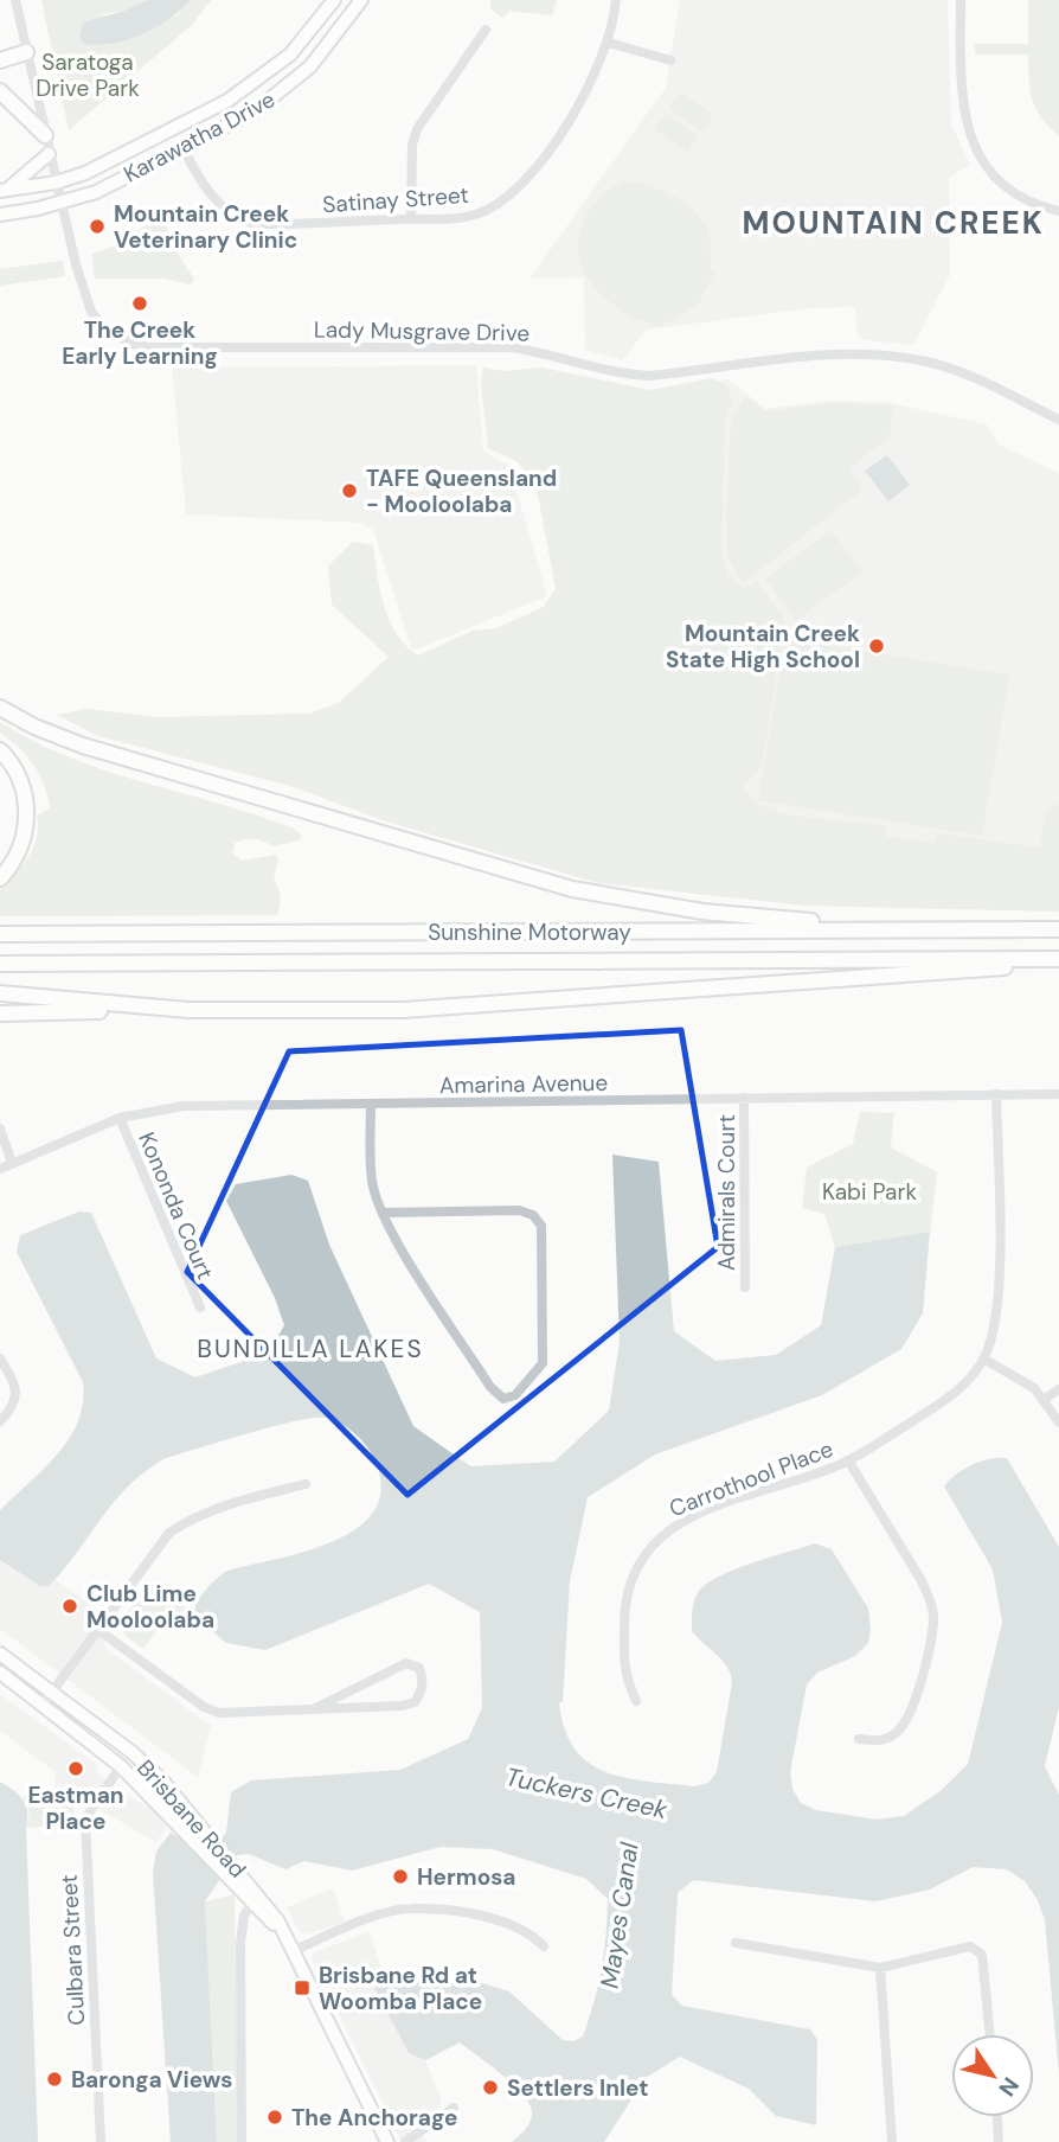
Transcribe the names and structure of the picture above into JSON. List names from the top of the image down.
{
  "streets": {
    "highway": ["Sunshine Motorway"],
    "main road": ["Karawatha Drive", "Brisbane Road"],
    "street": [
      "Satinay Street",
      "Lady Musgrave Drive",
      "Amarina Avenue",
      "Admirals Court",
      "Kononda Court",
      "Carrothool Place",
      "Culbara Street"
    ]
  },
  "crossings": [
    ["Karawatha Drive", "Satinay Street"],
    ["Karawatha Drive", "Lady Musgrave Drive"],
    ["Amarina Avenue", "Admirals Court"],
    ["Amarina Avenue", "Kononda Court"],
    ["Amarina Avenue", "Carrothool Place"],
    ["Brisbane Road", "Culbara Street"]
  ],
  "districts": ["MOUNTAIN CREEK", "BUNDILLA LAKES"],
  "water": ["Tuckers Creek", "Mayes Canal"],
  "parks": ["Saratoga Drive Park", "Kabi Park"],
  "places": {
    "other": [
      "Mountain Creek Veterinary Clinic",
      "The Creek Early Learning",
      "TAFE Queensland - Mooloolaba",
      "Mountain Creek State High School",
      "Club Lime Mooloolaba",
      "Eastman Place",
      "Hermosa",
      "Baronga Views",
      "Settlers Inlet",
      "The Anchorage"
    ],
    "transit": ["Brisbane Rd at Woomba Place"]
  },
  "north": "bottom right"
}
